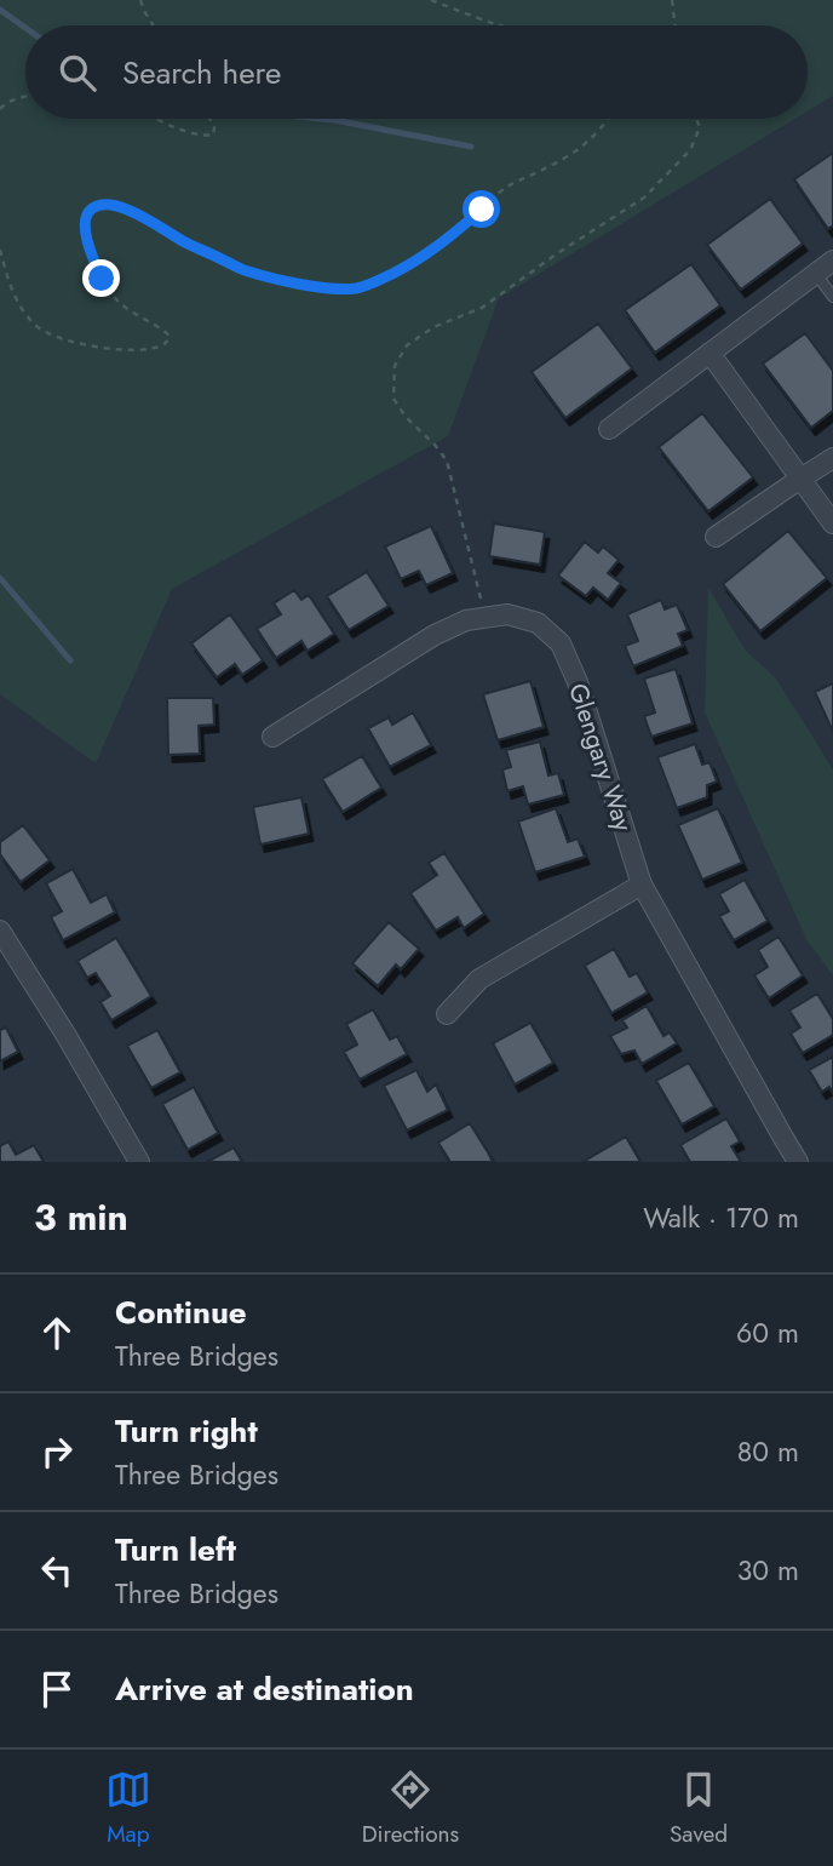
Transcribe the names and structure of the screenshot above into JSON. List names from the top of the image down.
{
  "streets": {
    "street": ["Glengary Way"]
  },
  "page": {
    "search": "Search here",
    "heading": ["3 min", "Walk · 170 m"],
    "list": [
      ["Continue", "Three Bridges", "60 m"],
      ["Turn right", "Three Bridges", "80 m"],
      ["Turn left", "Three Bridges", "30 m"],
      "Arrive at destination"
    ],
    "nav": ["Map", "Directions", "Saved"]
  }
}
